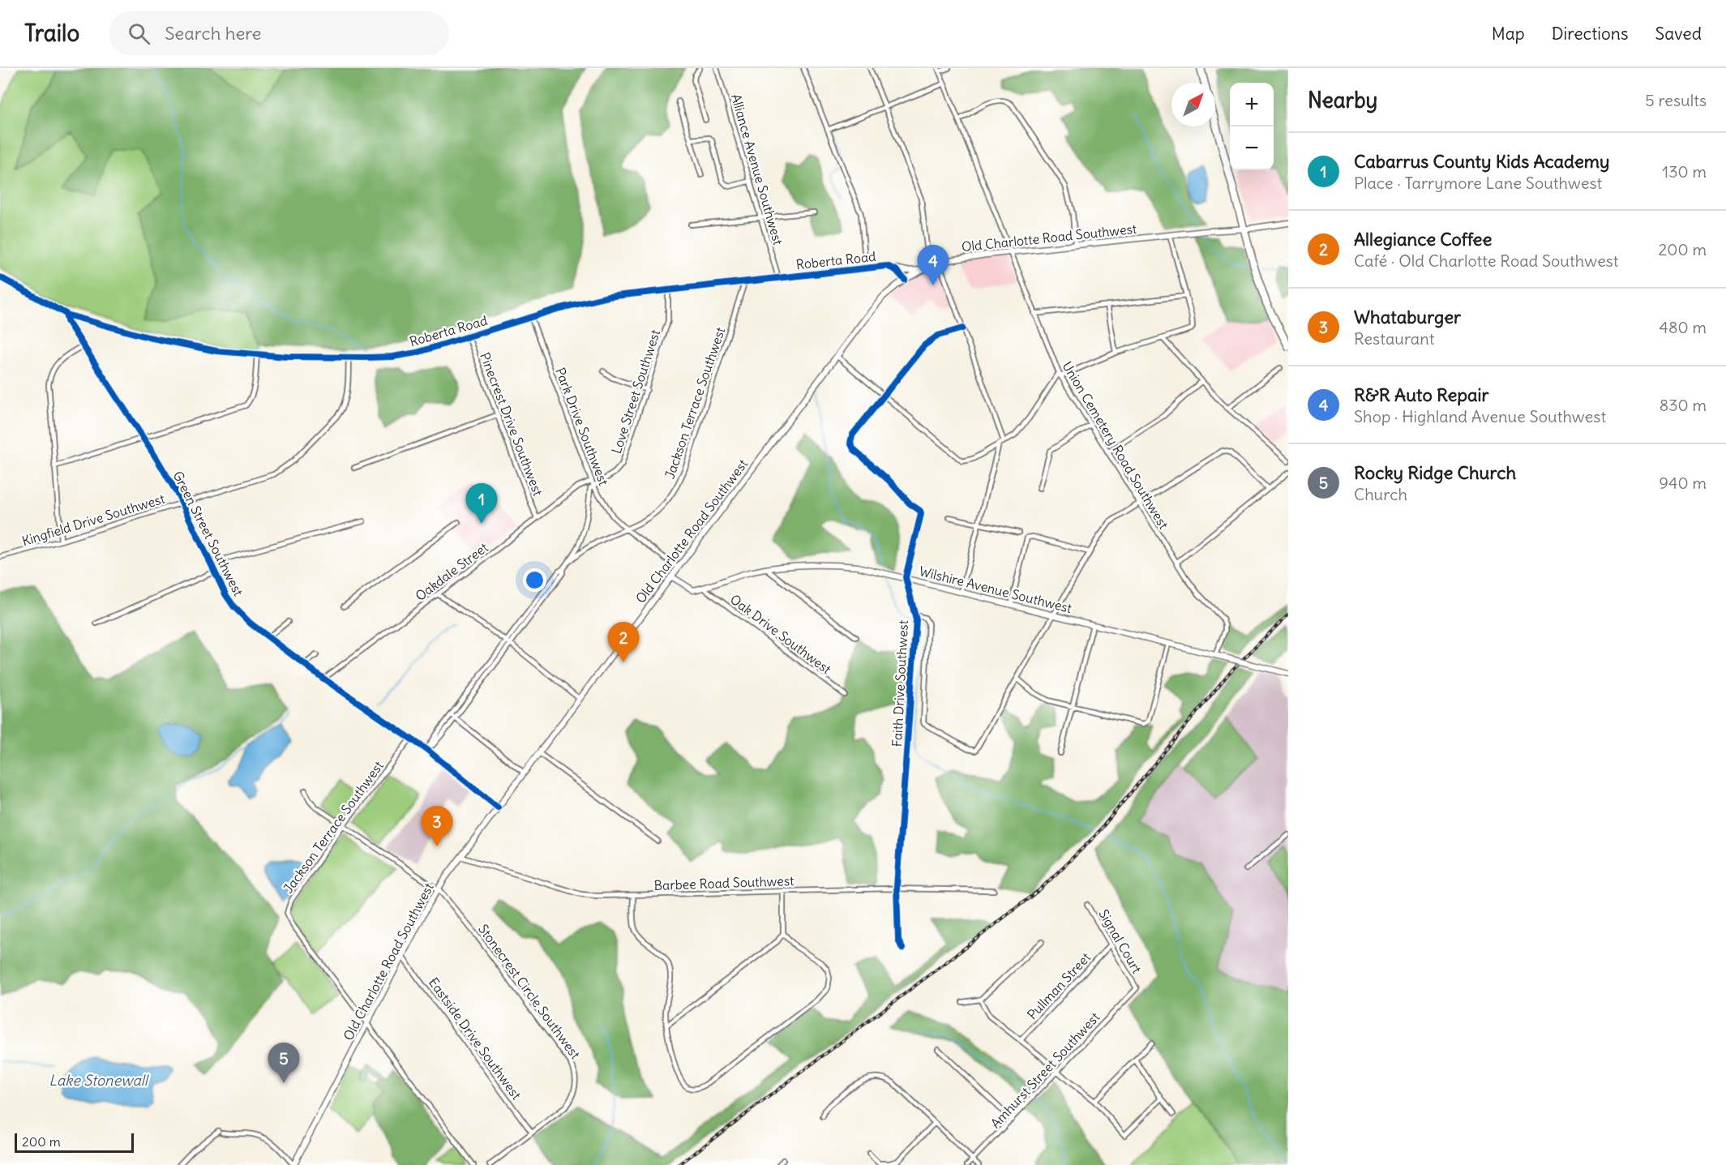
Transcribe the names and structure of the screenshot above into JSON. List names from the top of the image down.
{
  "streets": {
    "street": [
      "Alliance Avenue Southwest",
      "Old Charlotte Road Southwest",
      "Roberta Road",
      "Love Street Southwest",
      "Jackson Terrace Southwest",
      "Pinecrest Drive Southwest",
      "Park Drive Southwest",
      "Union Cemetery Road Southwest",
      "Kingfield Drive Southwest",
      "Green Street Southwest",
      "Oakdale Street",
      "Wilshire Avenue Southwest",
      "Oak Drive Southwest",
      "Faith Drive Southwest",
      "Barbee Road Southwest",
      "Signal Court",
      "Pullman Street",
      "Stonecrest Circle Southwest",
      "Eastside Drive Southwest",
      "Amhurst Street Southwest"
    ]
  },
  "crossings": [
    ["Alliance Avenue Southwest", "Roberta Road"],
    ["Old Charlotte Road Southwest", "Roberta Road"],
    ["Old Charlotte Road Southwest", "Jackson Terrace Southwest"],
    ["Old Charlotte Road Southwest", "Park Drive Southwest"],
    ["Old Charlotte Road Southwest", "Union Cemetery Road Southwest"],
    ["Old Charlotte Road Southwest", "Green Street Southwest"],
    ["Old Charlotte Road Southwest", "Barbee Road Southwest"],
    ["Old Charlotte Road Southwest", "Stonecrest Circle Southwest"],
    ["Old Charlotte Road Southwest", "Eastside Drive Southwest"],
    ["Roberta Road", "Love Street Southwest"],
    ["Roberta Road", "Jackson Terrace Southwest"],
    ["Roberta Road", "Pinecrest Drive Southwest"],
    ["Roberta Road", "Park Drive Southwest"],
    ["Roberta Road", "Kingfield Drive Southwest"],
    ["Roberta Road", "Green Street Southwest"],
    ["Love Street Southwest", "Jackson Terrace Southwest"],
    ["Love Street Southwest", "Park Drive Southwest"],
    ["Jackson Terrace Southwest", "Park Drive Southwest"],
    ["Jackson Terrace Southwest", "Green Street Southwest"],
    ["Jackson Terrace Southwest", "Stonecrest Circle Southwest"],
    ["Pinecrest Drive Southwest", "Oakdale Street"],
    ["Park Drive Southwest", "Oakdale Street"],
    ["Union Cemetery Road Southwest", "Wilshire Avenue Southwest"],
    ["Kingfield Drive Southwest", "Green Street Southwest"],
    ["Green Street Southwest", "Oakdale Street"],
    ["Wilshire Avenue Southwest", "Oak Drive Southwest"],
    ["Wilshire Avenue Southwest", "Faith Drive Southwest"],
    ["Faith Drive Southwest", "Barbee Road Southwest"],
    ["Signal Court", "Pullman Street"],
    ["Signal Court", "Amhurst Street Southwest"],
    ["Stonecrest Circle Southwest", "Eastside Drive Southwest"]
  ],
  "water": ["Lake Stonewall"],
  "scale_bar": "200 m",
  "north": "top right",
  "page": {
    "header": "Trailo",
    "search": "Search here",
    "nav": ["Map", "Directions", "Saved"],
    "heading": ["Nearby", "5 results"],
    "map_buttons": ["+", "−"],
    "list": [
      {
        "mark": "1",
        "name": "Cabarrus County Kids Academy",
        "note": "Place · Tarrymore Lane Southwest",
        "value": "130 m"
      },
      {
        "mark": "2",
        "name": "Allegiance Coffee",
        "note": "Café · Old Charlotte Road Southwest",
        "value": "200 m"
      },
      {
        "mark": "3",
        "name": "Whataburger",
        "note": "Restaurant",
        "value": "480 m"
      },
      {
        "mark": "4",
        "name": "R&R Auto Repair",
        "note": "Shop · Highland Avenue Southwest",
        "value": "830 m"
      },
      {
        "mark": "5",
        "name": "Rocky Ridge Church",
        "note": "Church",
        "value": "940 m"
      }
    ],
    "pins": [
      "4",
      "1",
      "2",
      "3",
      "5"
    ],
    "scale": "200 m"
  }
}
